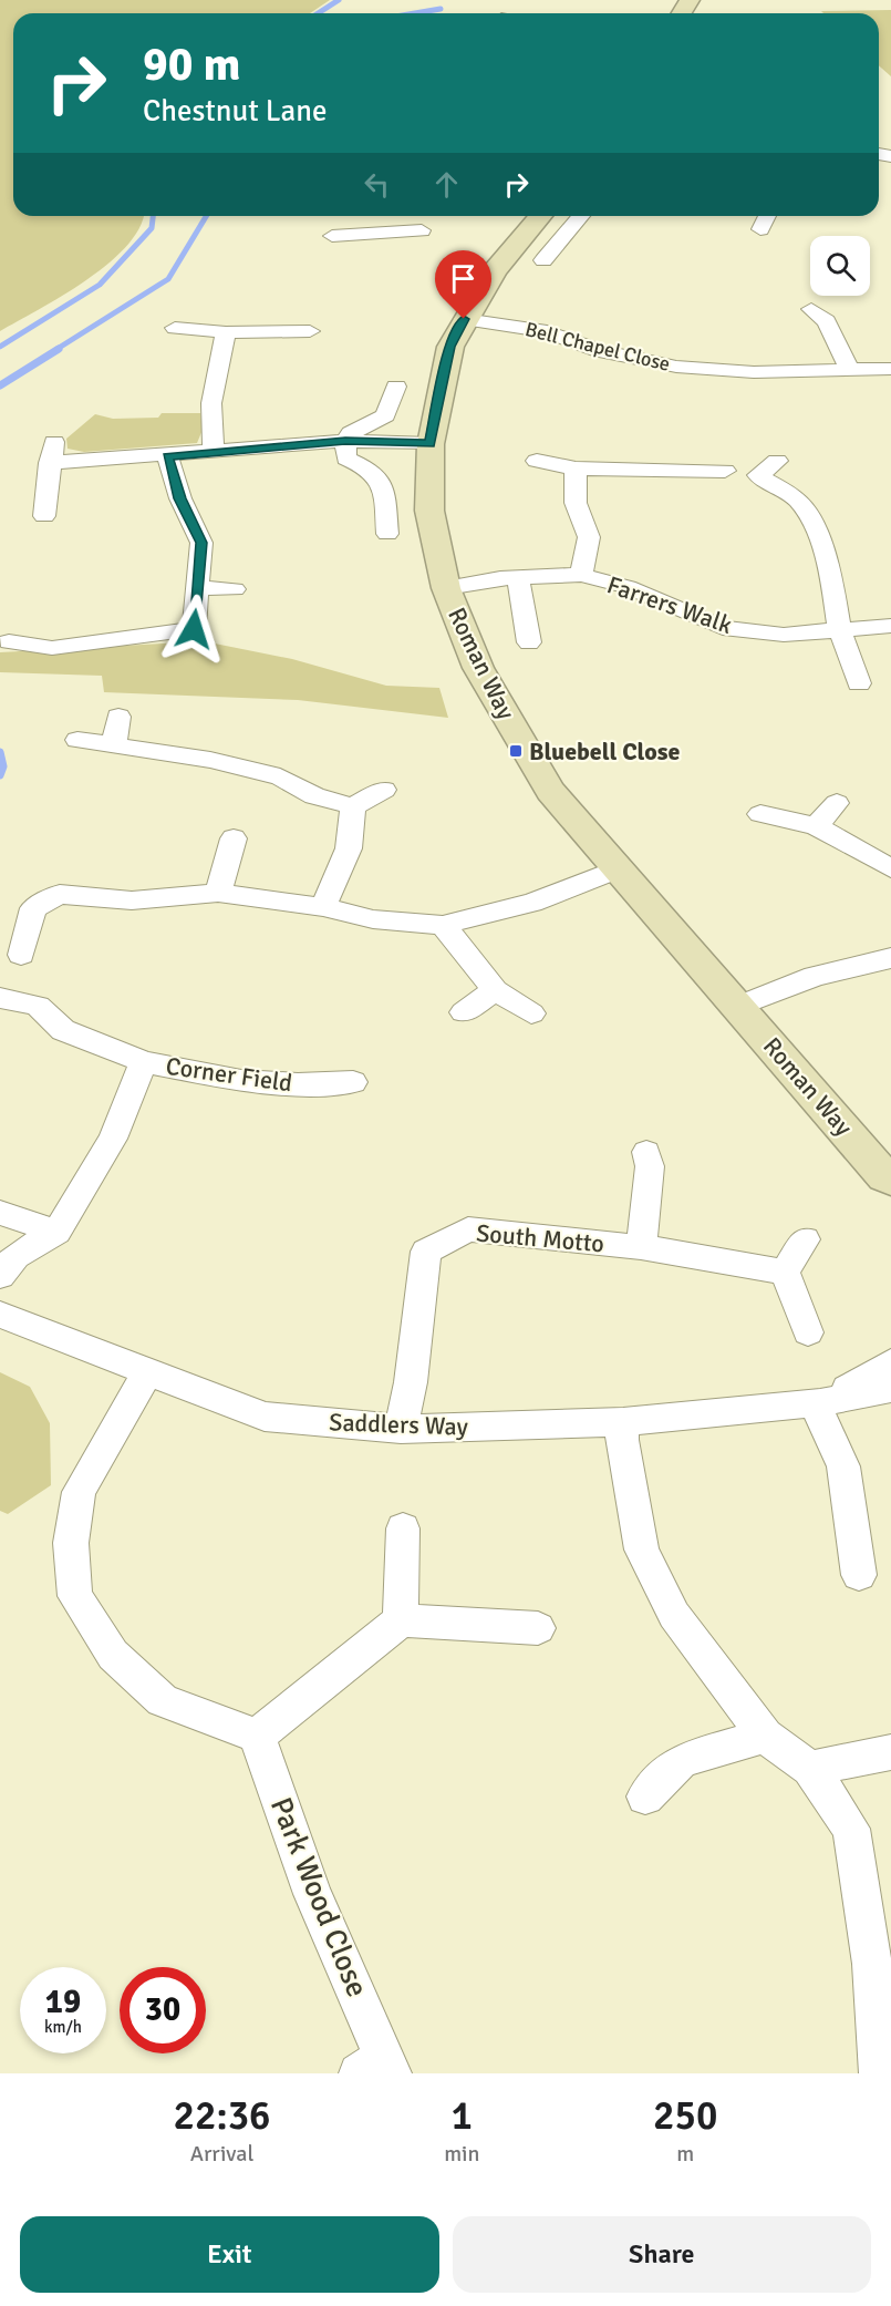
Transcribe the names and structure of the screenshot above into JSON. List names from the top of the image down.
{
  "streets": {
    "street": [
      "Bell Chapel Close",
      "Farrers Walk",
      "Roman Way",
      "Corner Field",
      "South Motto",
      "Saddlers Way",
      "Park Wood Close"
    ]
  },
  "crossings": [
    ["Bell Chapel Close", "Roman Way"],
    ["Farrers Walk", "Roman Way"],
    ["South Motto", "Saddlers Way"]
  ],
  "places": {
    "transit": ["Bluebell Close"]
  },
  "page": {
    "turn": ["90 m", "Chestnut Lane"],
    "speed": "19 km/h",
    "limit": "30",
    "eta": [
      "22:36",
      "Arrival",
      "1",
      "min",
      "250",
      "m"
    ],
    "buttons": ["Exit", "Share"]
  }
}
